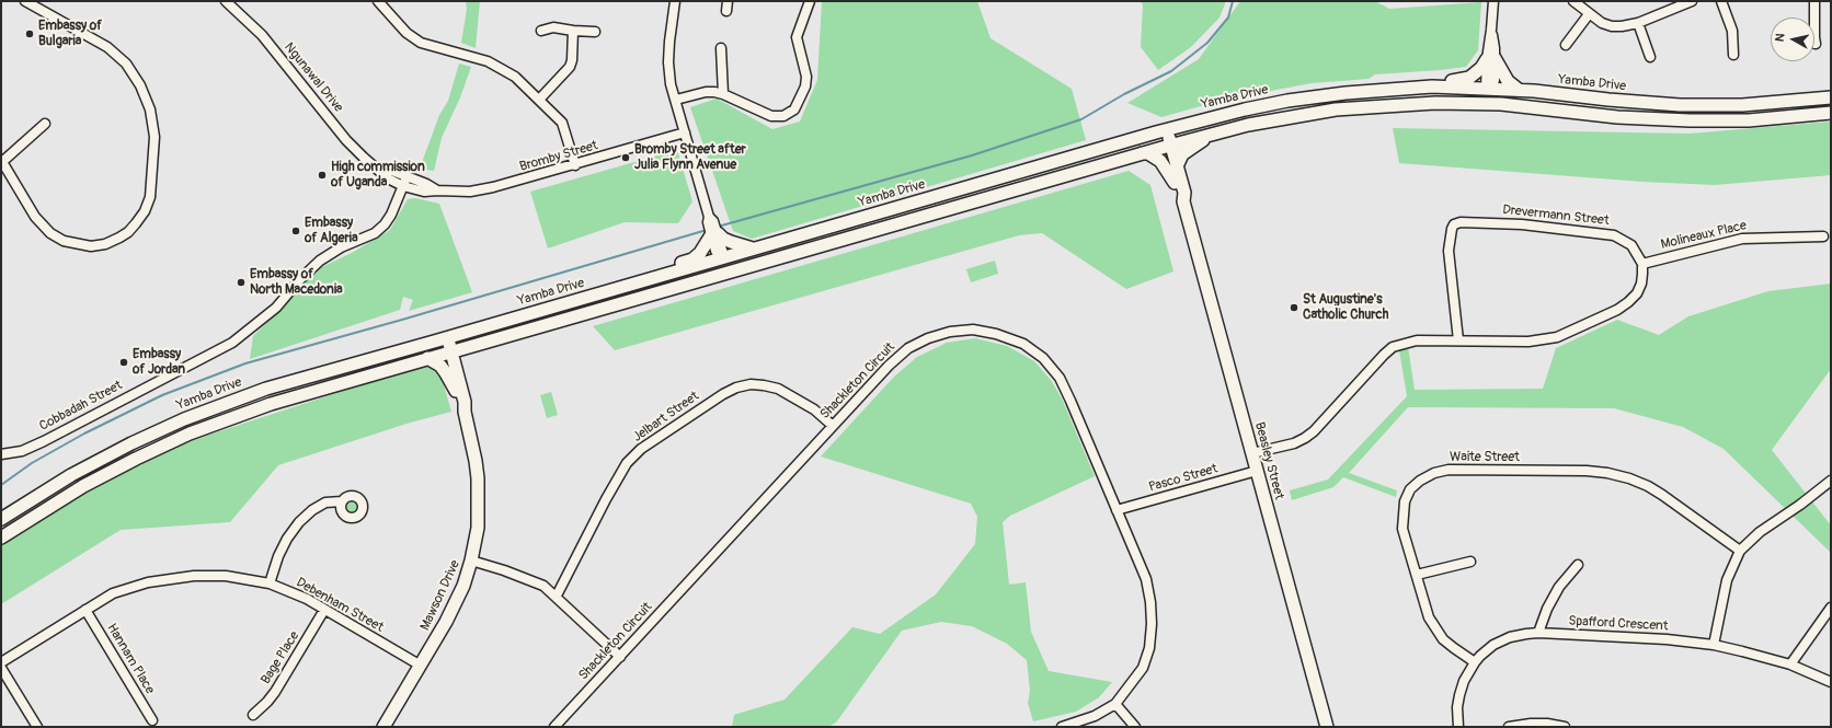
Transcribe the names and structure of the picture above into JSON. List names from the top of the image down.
{
  "streets": {
    "main road": ["Yamba Drive", "Beasley Street", "Mawson Drive"],
    "street": [
      "Ngunawal Drive",
      "Bromby Street",
      "Drevermann Street",
      "Molineaux Place",
      "Shackleton Circuit",
      "Cobbadah Street",
      "Jelbart Street",
      "Waite Street",
      "Pasco Street",
      "Debenham Street",
      "Spafford Crescent",
      "Bage Place",
      "Hannam Place"
    ]
  },
  "crossings": [
    ["Ngunawal Drive", "Bromby Street"],
    ["Ngunawal Drive", "Cobbadah Street"],
    ["Bromby Street", "Cobbadah Street"],
    ["Drevermann Street", "Molineaux Place"],
    ["Shackleton Circuit", "Jelbart Street"],
    ["Shackleton Circuit", "Pasco Street"],
    ["Waite Street", "Spafford Crescent"],
    ["Beasley Street", "Pasco Street"],
    ["Mawson Drive", "Debenham Street"],
    ["Debenham Street", "Bage Place"],
    ["Debenham Street", "Hannam Place"]
  ],
  "places": [
    "Embassy of Bulgaria",
    "Bromby Street after Julia Flynn Avenue",
    "High commission of Uganda",
    "Embassy of Algeria",
    "Embassy of North Macedonia",
    "St Augustine's Catholic Church",
    "Embassy of Jordan"
  ],
  "north": "left"
}
